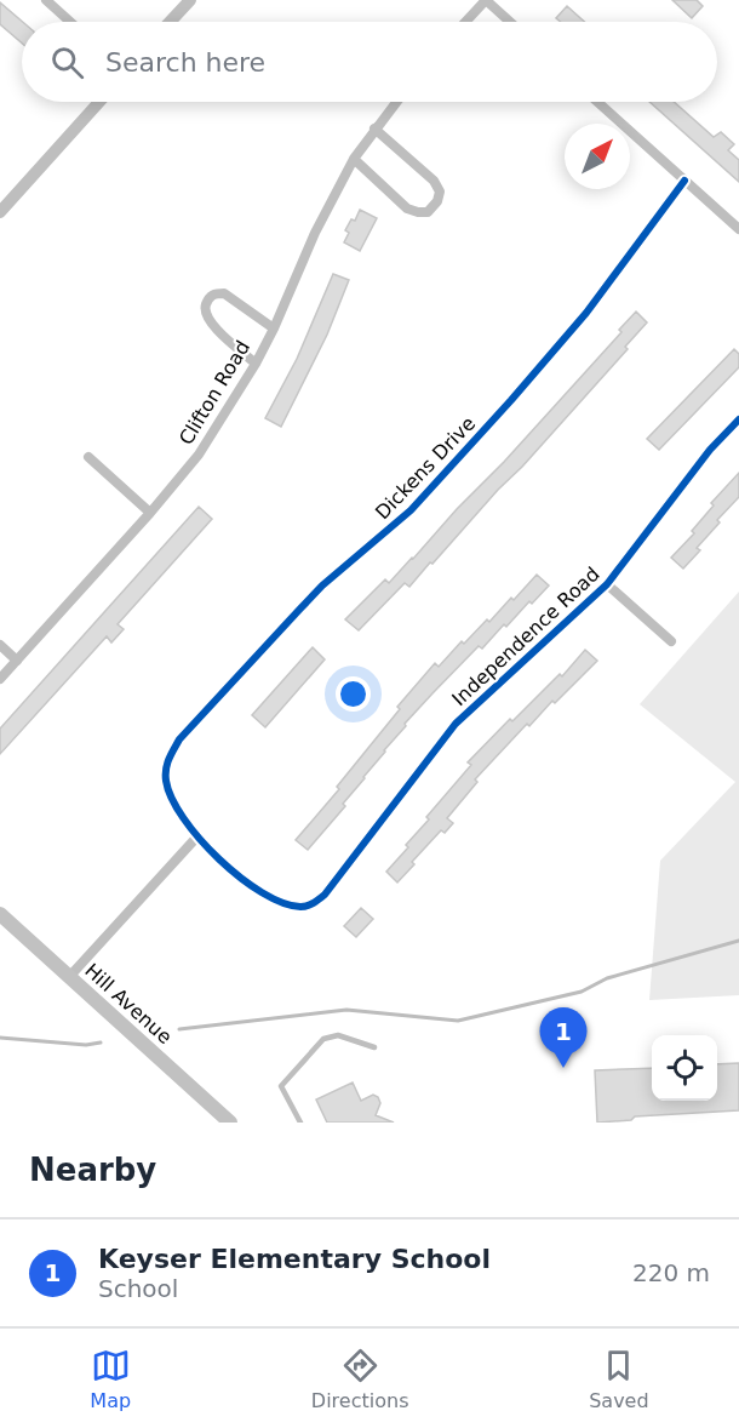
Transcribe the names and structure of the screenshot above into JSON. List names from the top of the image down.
{
  "streets": {
    "main road": ["Hill Avenue"],
    "street": ["Clifton Road", "Dickens Drive", "Independence Road"]
  },
  "crossings": [
    ["Dickens Drive", "Independence Road"]
  ],
  "north": "top right",
  "page": {
    "search": "Search here",
    "pins": "1",
    "heading": "Nearby",
    "list": [
      {
        "mark": "1",
        "name": "Keyser Elementary School",
        "note": "School",
        "value": "220 m"
      }
    ],
    "nav": ["Map", "Directions", "Saved"]
  }
}
